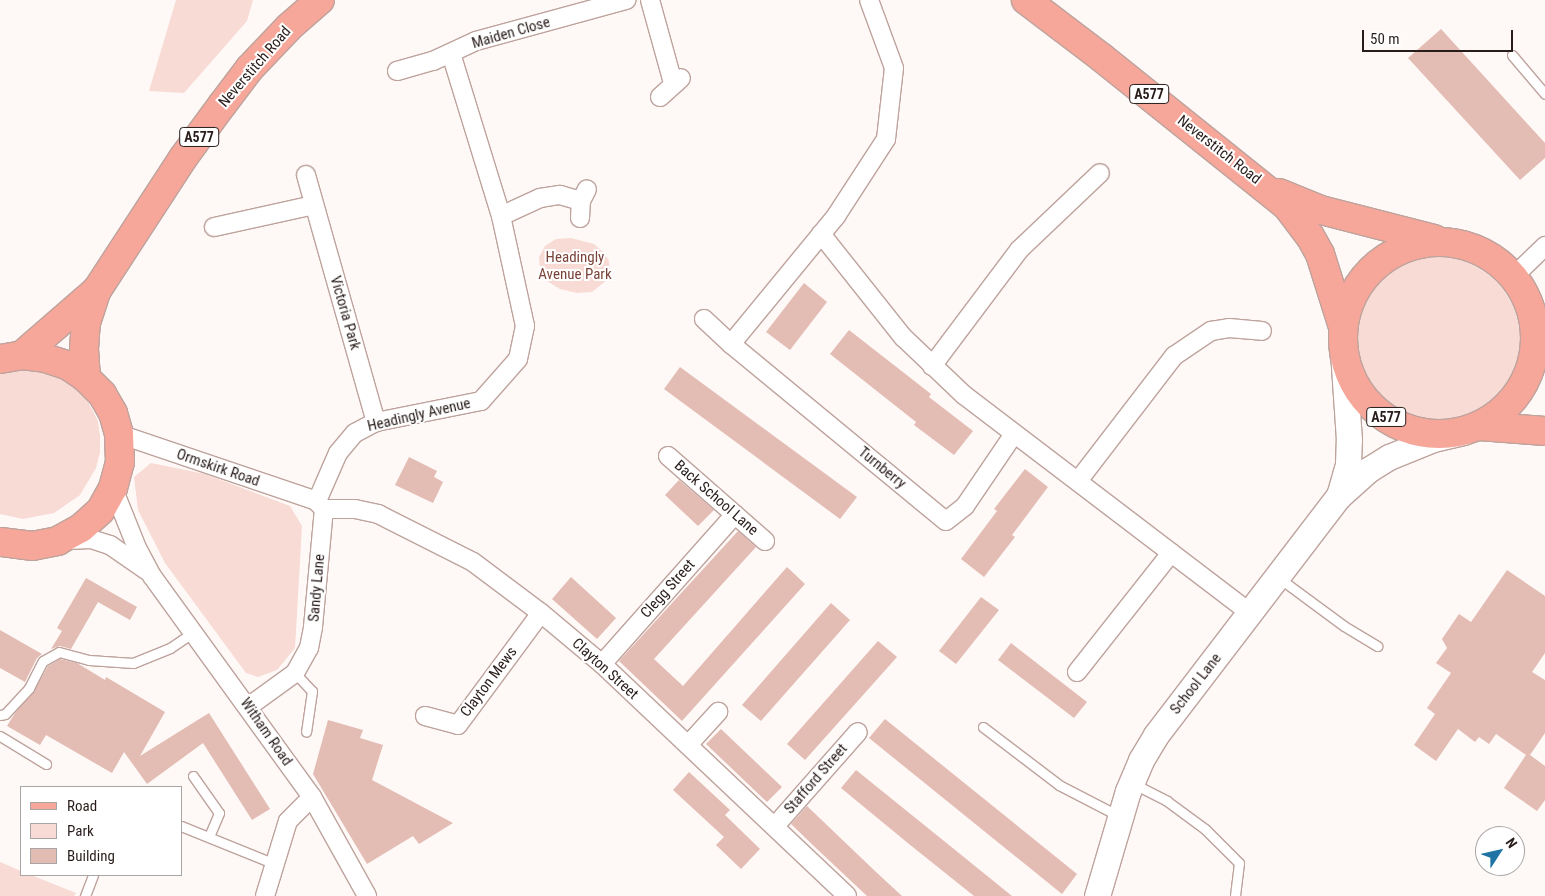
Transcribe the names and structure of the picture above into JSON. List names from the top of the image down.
{
  "streets": {
    "main road": ["Neverstitch Road", "A577"],
    "street": [
      "Maiden Close",
      "Victoria Park",
      "Headingly Avenue",
      "Ormskirk Road",
      "Turnberry",
      "Back School Lane",
      "Sandy Lane",
      "Clegg Street",
      "Clayton Street",
      "Clayton Mews",
      "School Lane",
      "Witham Road",
      "Stafford Street"
    ]
  },
  "crossings": [
    ["Maiden Close", "Headingly Avenue"],
    ["Neverstitch Road", "A577"],
    ["Neverstitch Road", "School Lane"],
    ["A577", "Ormskirk Road"],
    ["A577", "School Lane"],
    ["A577", "Witham Road"],
    ["Victoria Park", "Headingly Avenue"],
    ["Headingly Avenue", "Ormskirk Road"],
    ["Headingly Avenue", "Sandy Lane"],
    ["Headingly Avenue", "Clayton Street"],
    ["Ormskirk Road", "Sandy Lane"],
    ["Ormskirk Road", "Clayton Street"],
    ["Back School Lane", "Clegg Street"],
    ["Sandy Lane", "Clayton Street"],
    ["Sandy Lane", "Witham Road"],
    ["Clegg Street", "Clayton Street"],
    ["Clayton Street", "Clayton Mews"],
    ["Clayton Street", "Stafford Street"]
  ],
  "parks": ["Headingly Avenue Park"],
  "legend": ["Road", "Park", "Building"],
  "scale_bar": "50 m",
  "north": "top right"
}
